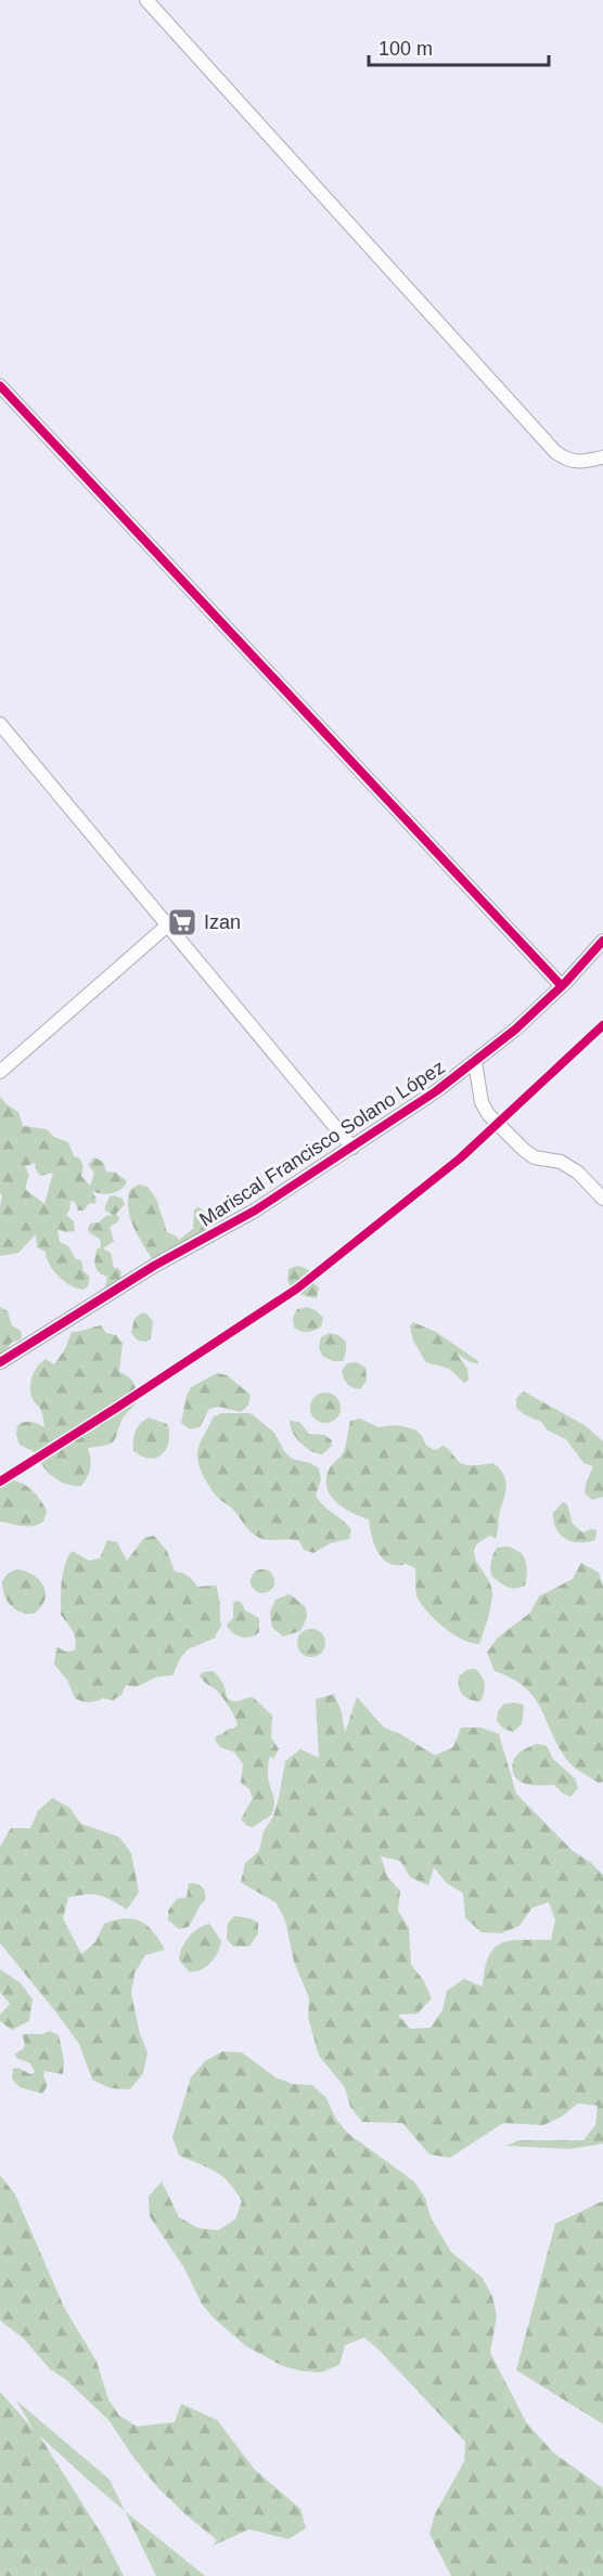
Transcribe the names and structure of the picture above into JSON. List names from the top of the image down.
{
  "streets": {
    "street": ["Mariscal Francisco Solano López"]
  },
  "places": {
    "supermarket": ["Izan"]
  },
  "scale_bar": "100 m"
}
